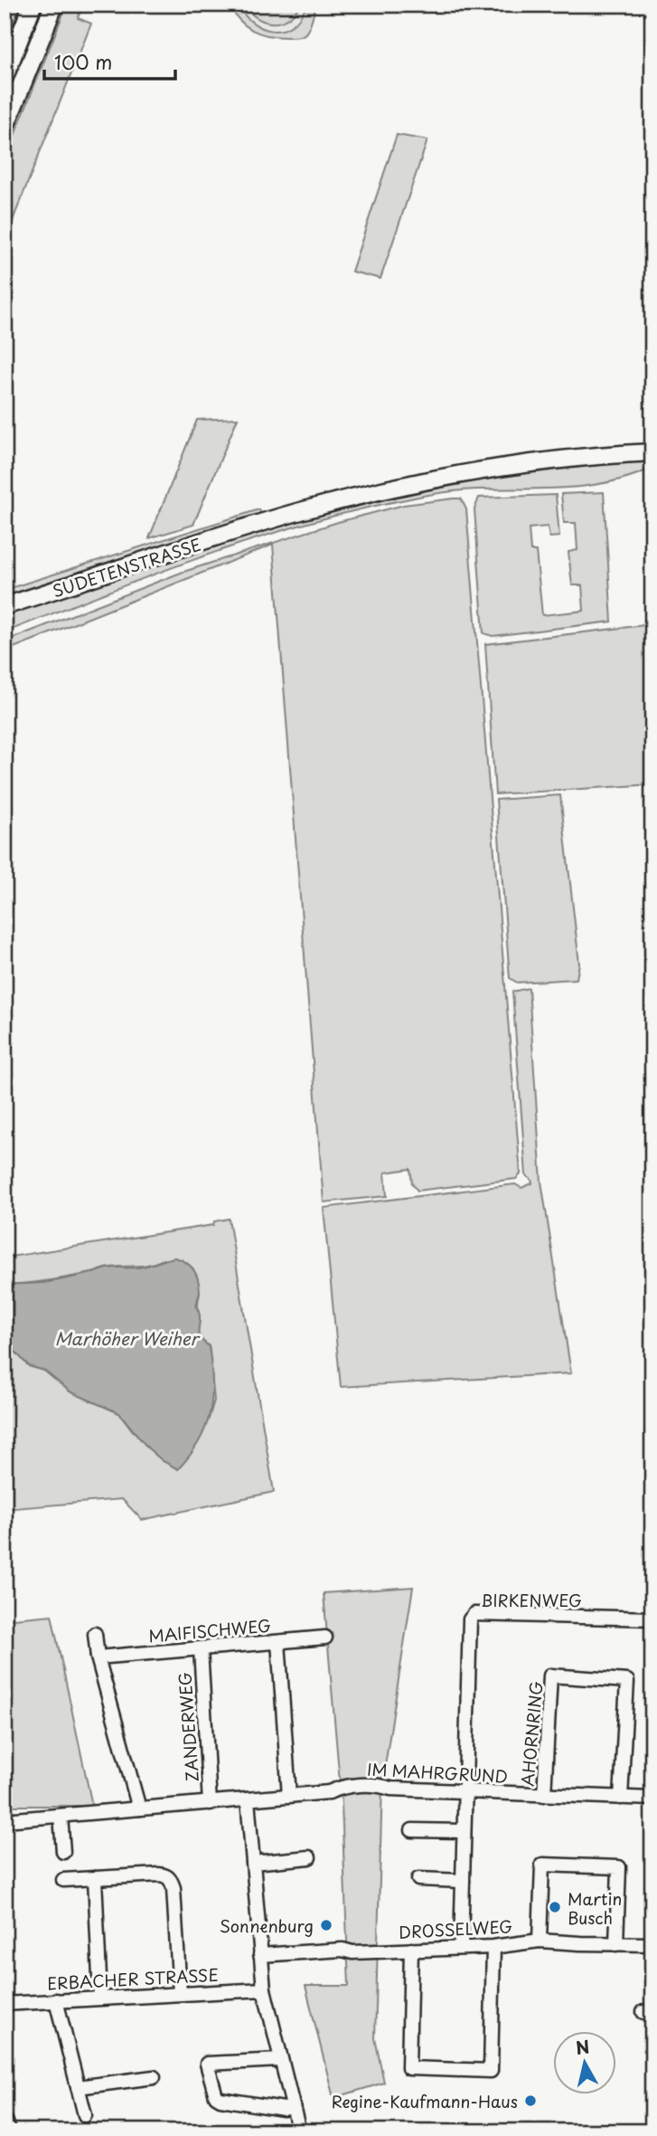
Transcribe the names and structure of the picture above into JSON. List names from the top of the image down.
{
  "streets": {
    "main road": ["SUDETENSTRASSE"],
    "street": [
      "BIRKENWEG",
      "MAIFISCHWEG",
      "ZANDERWEG",
      "AHORNRING",
      "IM MAHRGRUND",
      "DROSSELWEG",
      "ERBACHER STRASSE"
    ]
  },
  "crossings": [
    ["BIRKENWEG", "IM MAHRGRUND"],
    ["MAIFISCHWEG", "ZANDERWEG"],
    ["ZANDERWEG", "IM MAHRGRUND"],
    ["AHORNRING", "IM MAHRGRUND"]
  ],
  "water": ["Marhöher Weiher"],
  "places": ["Martin Busch", "Sonnenburg", "Regine-Kaufmann-Haus"],
  "scale_bar": "100 m",
  "north": "top"
}
